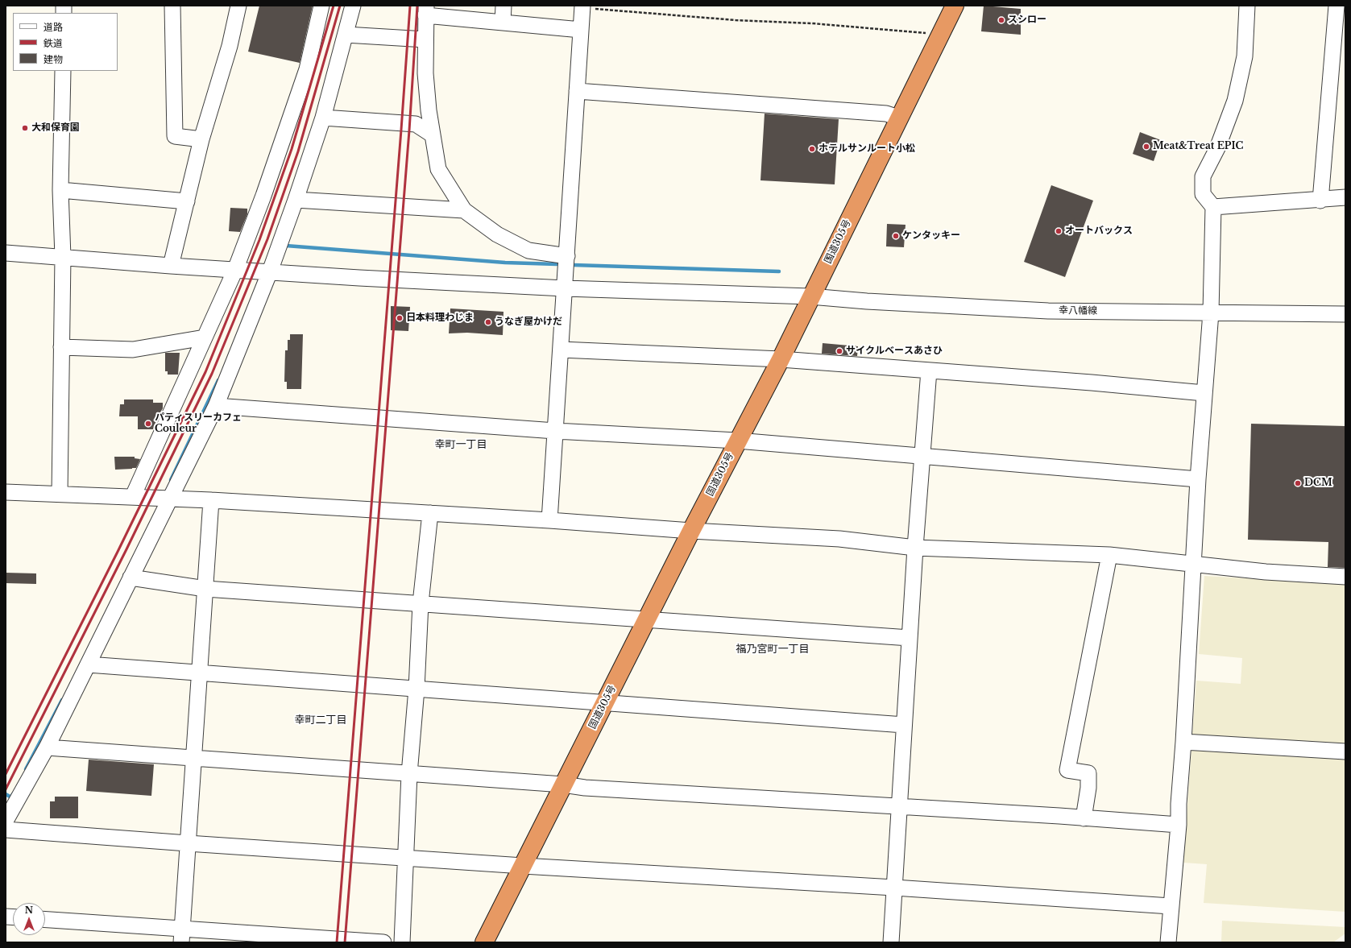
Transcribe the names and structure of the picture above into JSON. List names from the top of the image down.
{
  "streets": {
    "highway": ["国道305号"],
    "street": ["幸八幡線"]
  },
  "crossings": [
    ["国道305号", "幸八幡線"]
  ],
  "districts": ["幸町一丁目", "福乃宮町一丁目", "幸町二丁目"],
  "places": [
    "スシロー",
    "大和保育園",
    "Meat&Treat EPIC",
    "ホテルサンルート小松",
    "オートバックス",
    "ケンタッキー",
    "日本料理わじま",
    "うなぎ屋かけだ",
    "サイクルベースあさひ",
    "パティスリーカフェ Couleur",
    "DCM"
  ],
  "legend": ["道路", "鉄道", "建物"],
  "north": "top"
}
